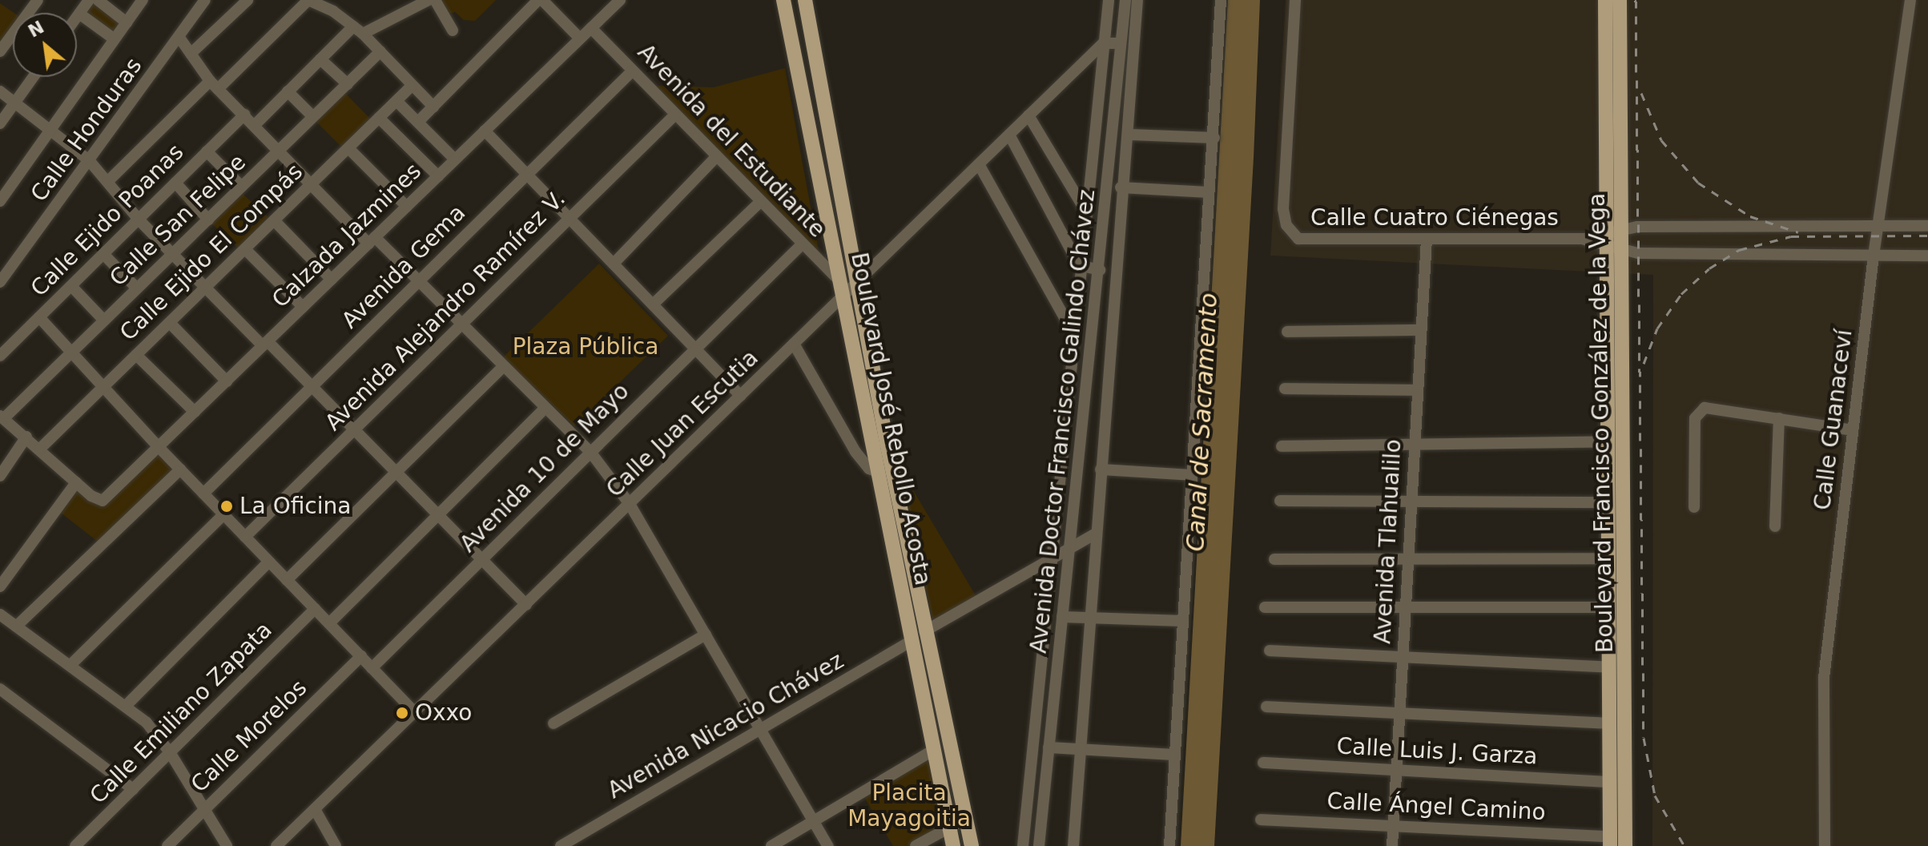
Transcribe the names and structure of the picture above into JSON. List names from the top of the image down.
{
  "streets": {
    "main road": ["Boulevard José Rebollo Acosta", "Boulevard Francisco González de la Vega"],
    "street": [
      "Calle Honduras",
      "Avenida del Estudiante",
      "Calle Cuatro Ciénegas",
      "Calle Ejido Poanas",
      "Calle San Felipe",
      "Calzada Jazmines",
      "Calle Ejido El Compás",
      "Avenida Gema",
      "Avenida Alejandro Ramírez V.",
      "Calle Guanaceví",
      "Avenida Doctor Francisco Galindo Chávez",
      "Calle Juan Escutia",
      "Avenida 10 de Mayo",
      "Avenida Tlahualilo",
      "Calle Emiliano Zapata",
      "Avenida Nicacio Chávez",
      "Calle Morelos",
      "Calle Luis J. Garza",
      "Calle Ángel Camino"
    ]
  },
  "crossings": [
    ["Avenida del Estudiante", "Calzada Jazmines"],
    ["Avenida del Estudiante", "Avenida Gema"],
    ["Avenida del Estudiante", "Avenida Alejandro Ramírez V."],
    ["Avenida del Estudiante", "Boulevard José Rebollo Acosta"],
    ["Avenida del Estudiante", "Calle Juan Escutia"],
    ["Avenida del Estudiante", "Avenida 10 de Mayo"],
    ["Calle Cuatro Ciénegas", "Calle Guanaceví"],
    ["Calle Cuatro Ciénegas", "Boulevard Francisco González de la Vega"],
    ["Calle Cuatro Ciénegas", "Avenida Tlahualilo"],
    ["Boulevard José Rebollo Acosta", "Calle Juan Escutia"],
    ["Boulevard José Rebollo Acosta", "Avenida Nicacio Chávez"],
    ["Avenida Doctor Francisco Galindo Chávez", "Calle Juan Escutia"],
    ["Boulevard Francisco González de la Vega", "Calle Luis J. Garza"],
    ["Boulevard Francisco González de la Vega", "Calle Ángel Camino"],
    ["Avenida Tlahualilo", "Calle Luis J. Garza"],
    ["Avenida Tlahualilo", "Calle Ángel Camino"]
  ],
  "water": ["Canal de Sacramento"],
  "parks": ["Plaza Pública", "Placita Mayagoitia"],
  "places": ["La Oficina", "Oxxo"],
  "north": "top left"
}
